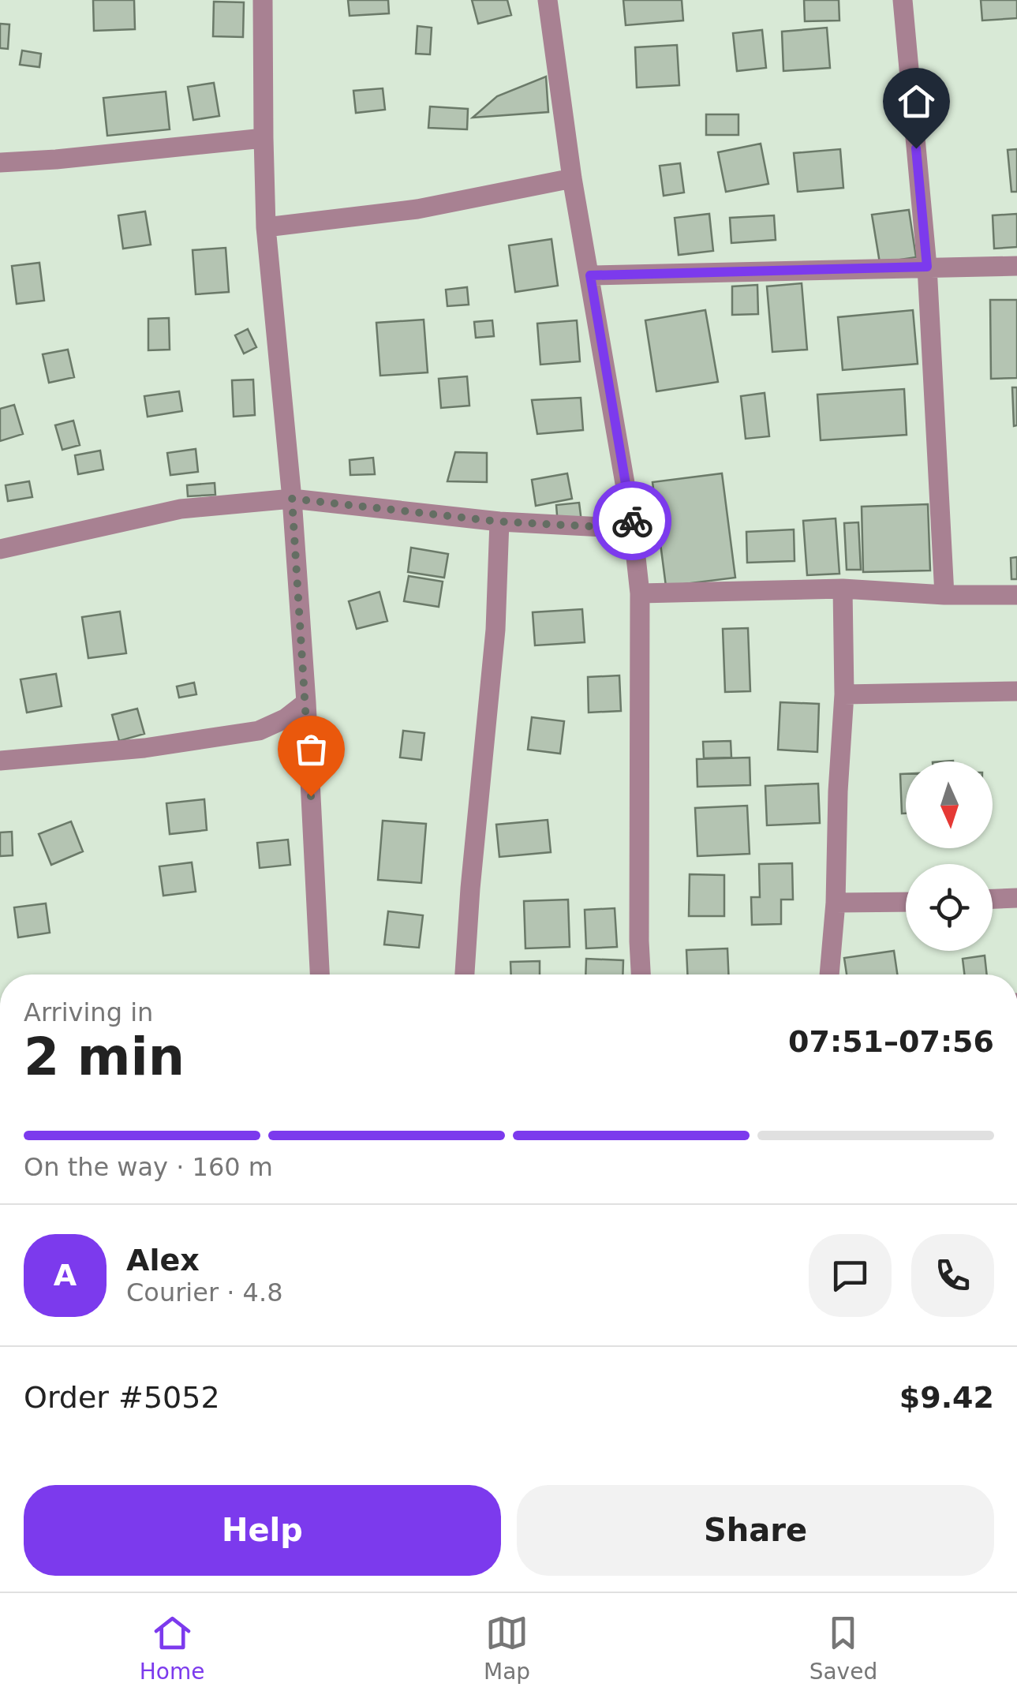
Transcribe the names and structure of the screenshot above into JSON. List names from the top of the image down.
{
  "north": "bottom",
  "page": {
    "heading": ["2 min", "Arriving in", "07:51–07:56"],
    "panel": [
      "Alex",
      "Courier · 4.8",
      "Order #5052",
      "$9.42"
    ],
    "bar": "On the way · 160 m",
    "round": "A",
    "buttons": ["Help", "Share"],
    "tabs": ["Home", "Map", "Saved"]
  }
}
